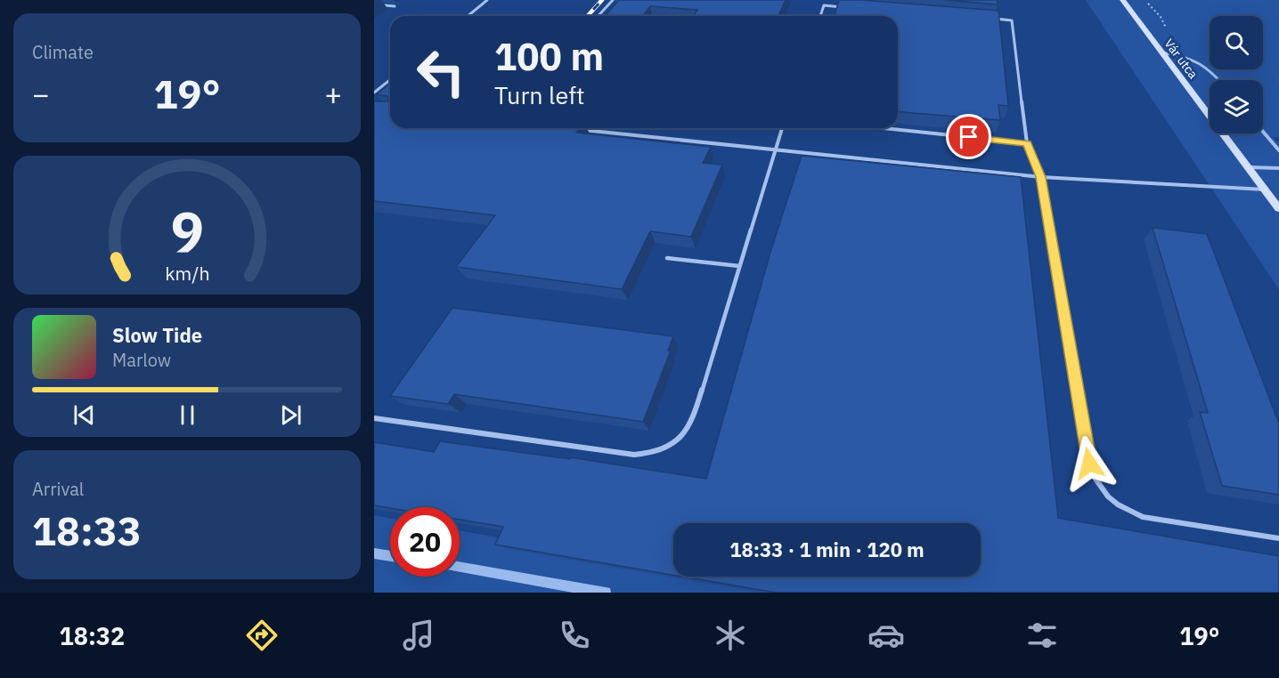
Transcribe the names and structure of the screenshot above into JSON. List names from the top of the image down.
{
  "streets": {
    "main road": ["Vár utca"]
  },
  "page": {
    "tile": [
      "Climate",
      ["Arrival", "18:33"]
    ],
    "turn": ["100 m", "Turn left"],
    "heat": ["−", "19°", "+"],
    "song": ["Slow Tide", "Marlow"],
    "limit": "20",
    "trip": "18:33 · 1 min · 120 m",
    "tabs": ["18:32", "19°"],
    "gauge": ["9", "km/h"]
  }
}
